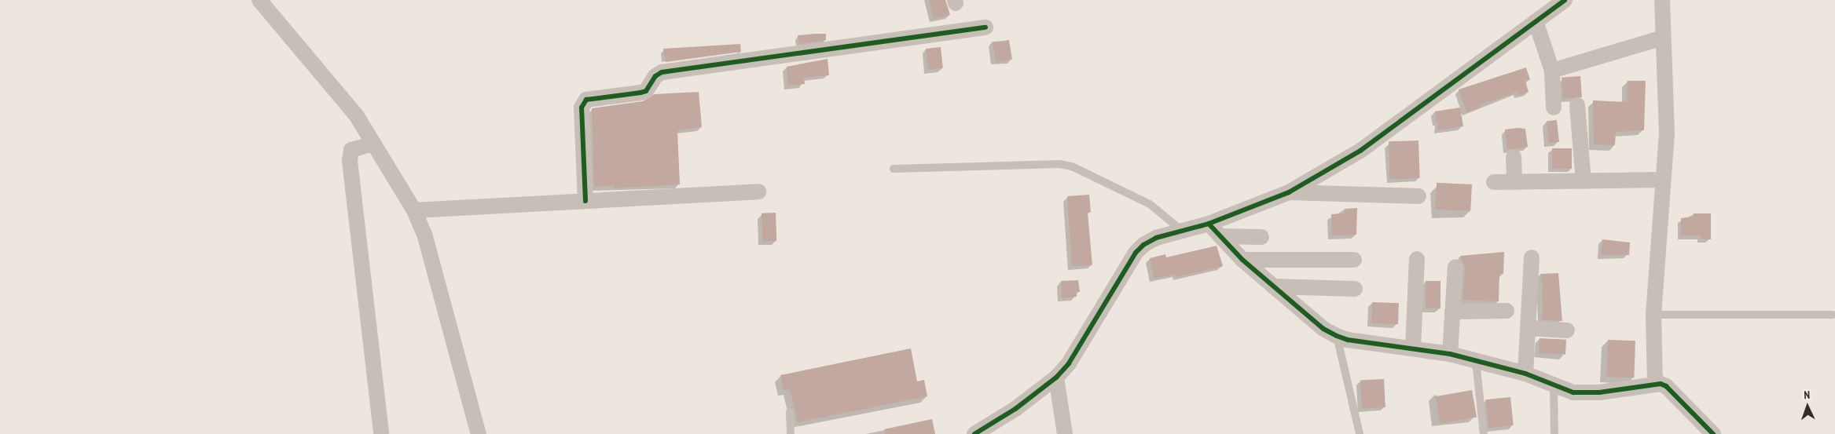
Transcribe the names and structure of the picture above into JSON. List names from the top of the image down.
{
  "north": "top"
}
